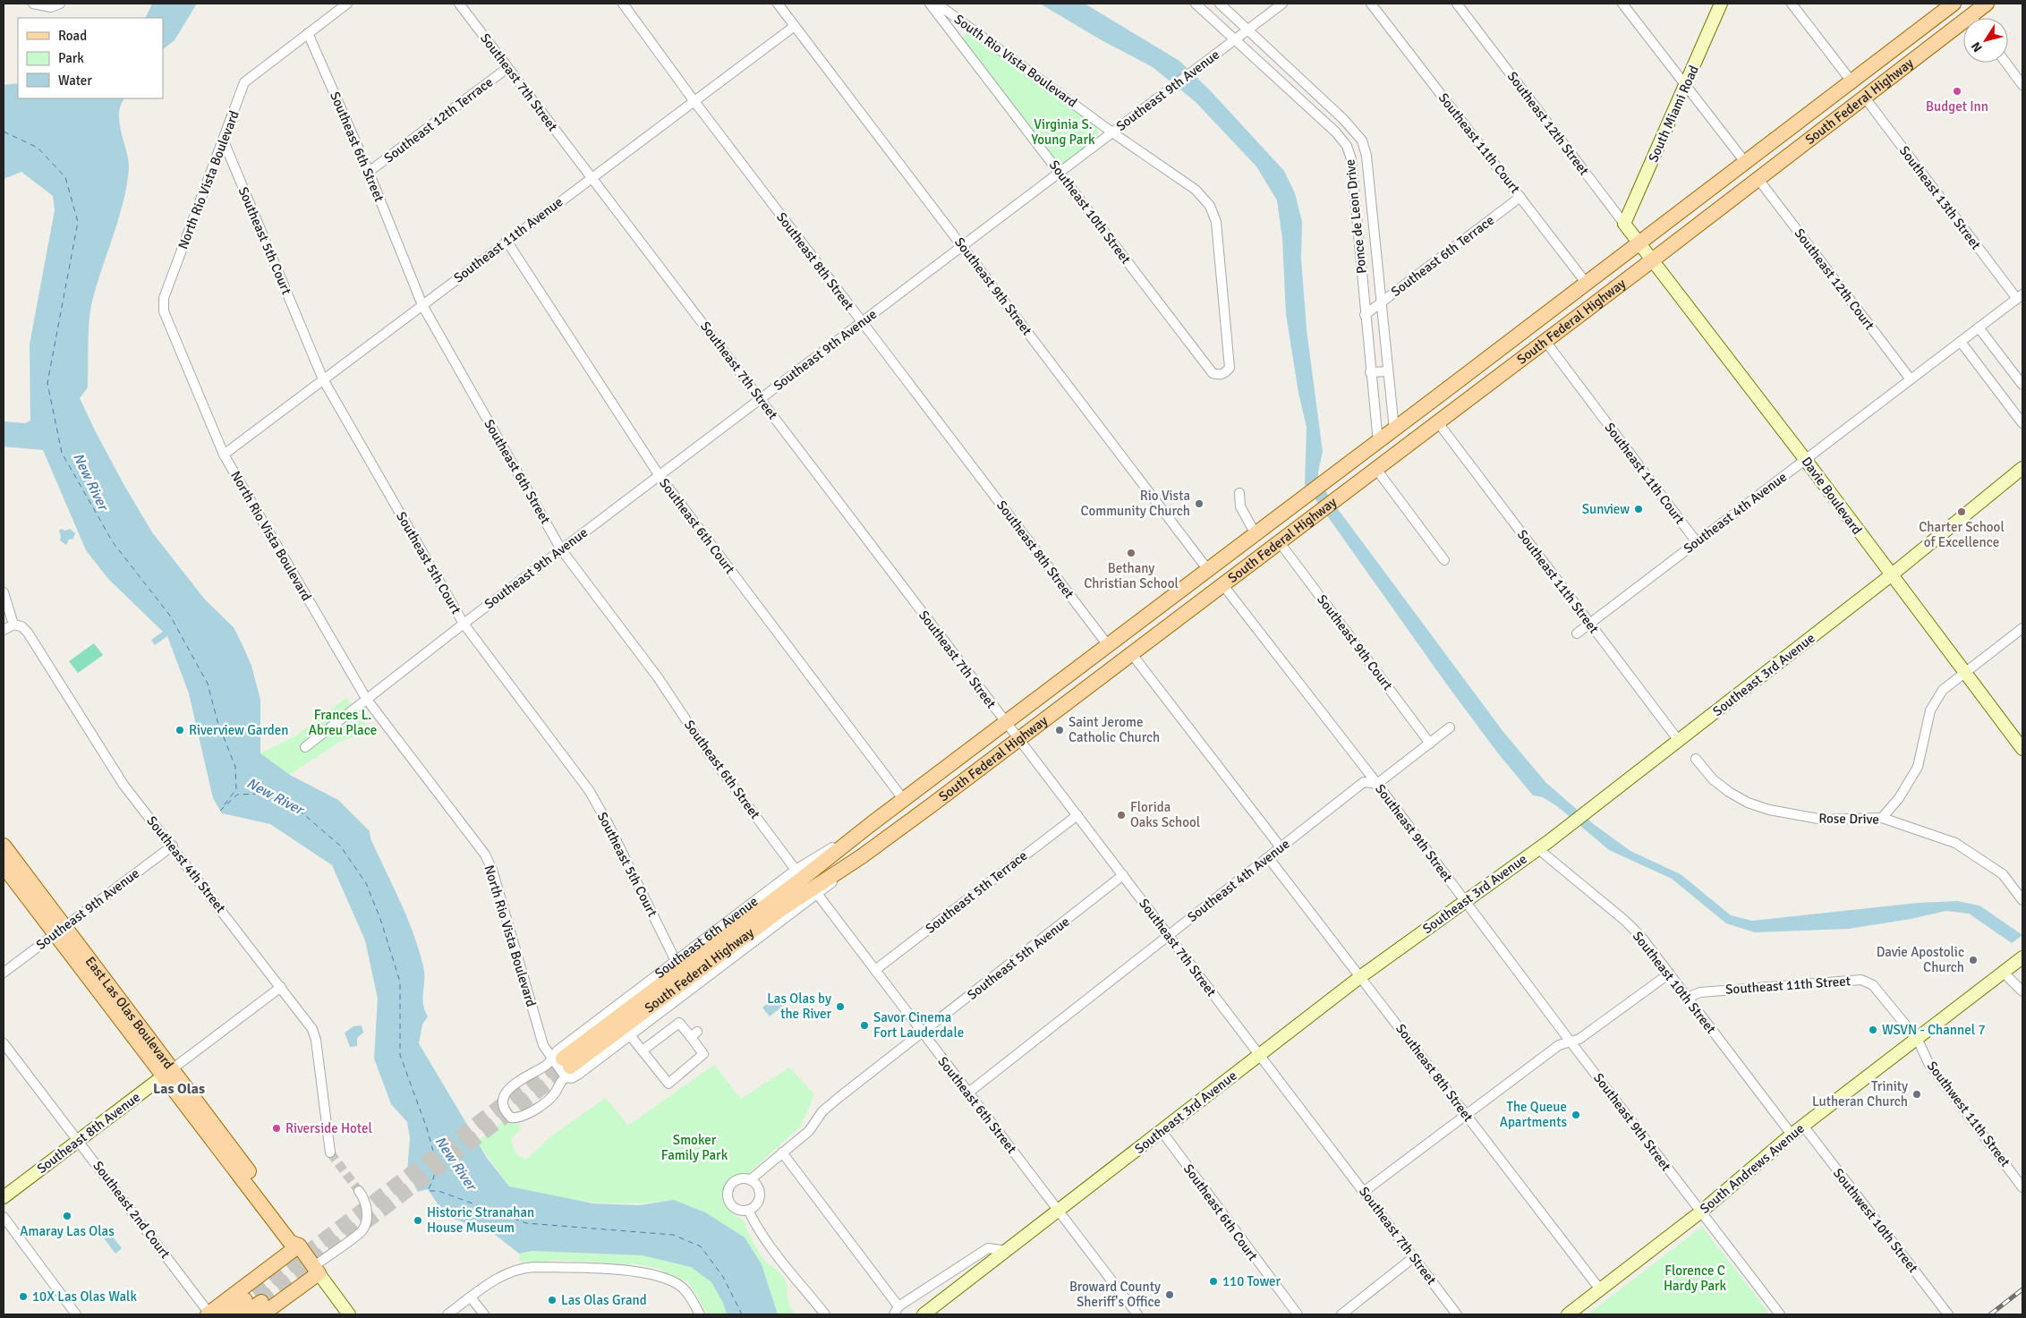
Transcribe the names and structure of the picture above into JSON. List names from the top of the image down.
{
  "streets": {
    "main road": [
      "South Federal Highway",
      "South Miami Road",
      "Southeast 12th Street",
      "Davie Boulevard",
      "Southeast 3rd Avenue",
      "East Las Olas Boulevard",
      "Southeast 8th Avenue",
      "South Andrews Avenue"
    ],
    "street": [
      "South Rio Vista Boulevard",
      "Southeast 7th Street",
      "Southeast 9th Avenue",
      "Southeast 12th Terrace",
      "Southeast 11th Court",
      "Southeast 6th Street",
      "North Rio Vista Boulevard",
      "Southeast 13th Street",
      "Southeast 10th Street",
      "Ponce de Leon Drive",
      "Southeast 11th Avenue",
      "Southeast 5th Court",
      "Southeast 6th Terrace",
      "Southeast 8th Street",
      "Southeast 12th Court",
      "Southeast 9th Street",
      "Southeast 4th Avenue",
      "Southeast 6th Court",
      "Southeast 11th Street",
      "Southeast 9th Court",
      "Rose Drive",
      "Southeast 4th Street",
      "Southeast 5th Terrace",
      "Southeast 6th Avenue",
      "Southeast 5th Avenue",
      "Southwest 11th Street",
      "Southeast 2nd Court",
      "Southwest 10th Street"
    ]
  },
  "crossings": [
    ["South Rio Vista Boulevard", "Southeast 9th Avenue"],
    ["South Rio Vista Boulevard", "Southeast 10th Street"],
    ["Southeast 7th Street", "Southeast 9th Avenue"],
    ["Southeast 7th Street", "South Federal Highway"],
    ["Southeast 7th Street", "Southeast 12th Terrace"],
    ["Southeast 7th Street", "Southeast 11th Avenue"],
    ["Southeast 7th Street", "Southeast 4th Avenue"],
    ["Southeast 7th Street", "Southeast 3rd Avenue"],
    ["Southeast 7th Street", "Southeast 5th Terrace"],
    ["Southeast 7th Street", "Southeast 5th Avenue"],
    ["Southeast 9th Avenue", "Southeast 6th Street"],
    ["Southeast 9th Avenue", "North Rio Vista Boulevard"],
    ["Southeast 9th Avenue", "Southeast 10th Street"],
    ["Southeast 9th Avenue", "Ponce de Leon Drive"],
    ["Southeast 9th Avenue", "Southeast 5th Court"],
    ["Southeast 9th Avenue", "Southeast 8th Street"],
    ["Southeast 9th Avenue", "Southeast 9th Street"],
    ["Southeast 9th Avenue", "Southeast 6th Court"],
    ["Southeast 9th Avenue", "Southeast 4th Street"],
    ["Southeast 9th Avenue", "East Las Olas Boulevard"],
    ["South Federal Highway", "Southeast 12th Street"],
    ["South Federal Highway", "Southeast 11th Court"],
    ["South Federal Highway", "North Rio Vista Boulevard"],
    ["South Federal Highway", "Southeast 13th Street"],
    ["South Federal Highway", "Ponce de Leon Drive"],
    ["South Federal Highway", "Southeast 8th Street"],
    ["South Federal Highway", "Southeast 12th Court"],
    ["South Federal Highway", "Southeast 9th Street"],
    ["South Federal Highway", "Davie Boulevard"],
    ["South Federal Highway", "Southeast 6th Court"],
    ["South Federal Highway", "Southeast 11th Street"],
    ["South Federal Highway", "Southeast 9th Court"],
    ["South Federal Highway", "Southeast 6th Avenue"],
    ["South Miami Road", "Southeast 12th Street"],
    ["Southeast 12th Terrace", "Southeast 6th Street"],
    ["Southeast 12th Street", "Davie Boulevard"],
    ["Southeast 11th Court", "Southeast 6th Terrace"],
    ["Southeast 11th Court", "Southeast 4th Avenue"],
    ["Southeast 6th Street", "North Rio Vista Boulevard"],
    ["Southeast 6th Street", "Southeast 11th Avenue"],
    ["Southeast 6th Street", "Southeast 4th Avenue"],
    ["Southeast 6th Street", "Southeast 3rd Avenue"],
    ["Southeast 6th Street", "Southeast 5th Terrace"],
    ["Southeast 6th Street", "Southeast 6th Avenue"],
    ["Southeast 6th Street", "Southeast 5th Avenue"],
    ["North Rio Vista Boulevard", "Southeast 11th Avenue"],
    ["North Rio Vista Boulevard", "Southeast 5th Court"],
    ["North Rio Vista Boulevard", "Southeast 6th Avenue"],
    ["Southeast 13th Street", "Southeast 4th Avenue"],
    ["Southeast 10th Street", "Southeast 11th Street"],
    ["Southeast 10th Street", "Southeast 3rd Avenue"],
    ["Southeast 10th Street", "South Andrews Avenue"],
    ["Ponce de Leon Drive", "Southeast 6th Terrace"],
    ["Southeast 11th Avenue", "Southeast 5th Court"],
    ["Southeast 11th Avenue", "Southeast 8th Street"],
    ["Southeast 11th Avenue", "Southeast 9th Street"],
    ["Southeast 11th Avenue", "Southeast 6th Court"],
    ["Southeast 5th Court", "Southeast 6th Avenue"],
    ["Southeast 8th Street", "Southeast 4th Avenue"],
    ["Southeast 8th Street", "Southeast 3rd Avenue"],
    ["Southeast 8th Street", "South Andrews Avenue"],
    ["Southeast 12th Court", "Southeast 4th Avenue"],
    ["Southeast 9th Street", "Southeast 4th Avenue"],
    ["Southeast 9th Street", "Southeast 3rd Avenue"],
    ["Southeast 9th Street", "South Andrews Avenue"],
    ["Davie Boulevard", "Southeast 4th Avenue"],
    ["Davie Boulevard", "Southeast 3rd Avenue"],
    ["Southeast 4th Avenue", "Southeast 11th Street"],
    ["Southeast 4th Avenue", "Southeast 9th Court"],
    ["Southeast 6th Court", "Southeast 3rd Avenue"],
    ["Southeast 11th Street", "Southeast 3rd Avenue"],
    ["Southeast 11th Street", "Southwest 11th Street"],
    ["Southeast 11th Street", "South Andrews Avenue"],
    ["Southeast 4th Street", "Southeast 8th Avenue"],
    ["East Las Olas Boulevard", "Southeast 8th Avenue"],
    ["Southwest 11th Street", "South Andrews Avenue"],
    ["Southeast 8th Avenue", "Southeast 2nd Court"],
    ["South Andrews Avenue", "Southwest 10th Street"]
  ],
  "districts": ["Las Olas"],
  "water": ["New River"],
  "parks": [
    "Virginia S. Young Park",
    "Frances L. Abreu Place",
    "Smoker Family Park",
    "Florence C Hardy Park"
  ],
  "places": [
    "Budget Inn",
    "Rio Vista Community Church",
    "Sunview",
    "Charter School of Excellence",
    "Bethany Christian School",
    "Riverview Garden",
    "Saint Jerome Catholic Church",
    "Florida Oaks School",
    "Davie Apostolic Church",
    "Las Olas by the River",
    "Savor Cinema Fort Lauderdale",
    "WSVN - Channel 7",
    "Trinity Lutheran Church",
    "The Queue Apartments",
    "Riverside Hotel",
    "Amaray Las Olas",
    "Historic Stranahan House Museum",
    "110 Tower",
    "Broward County Sheriff's Office",
    "10X Las Olas Walk",
    "Las Olas Grand"
  ],
  "legend": ["Road", "Park", "Water"],
  "north": "bottom left"
}
